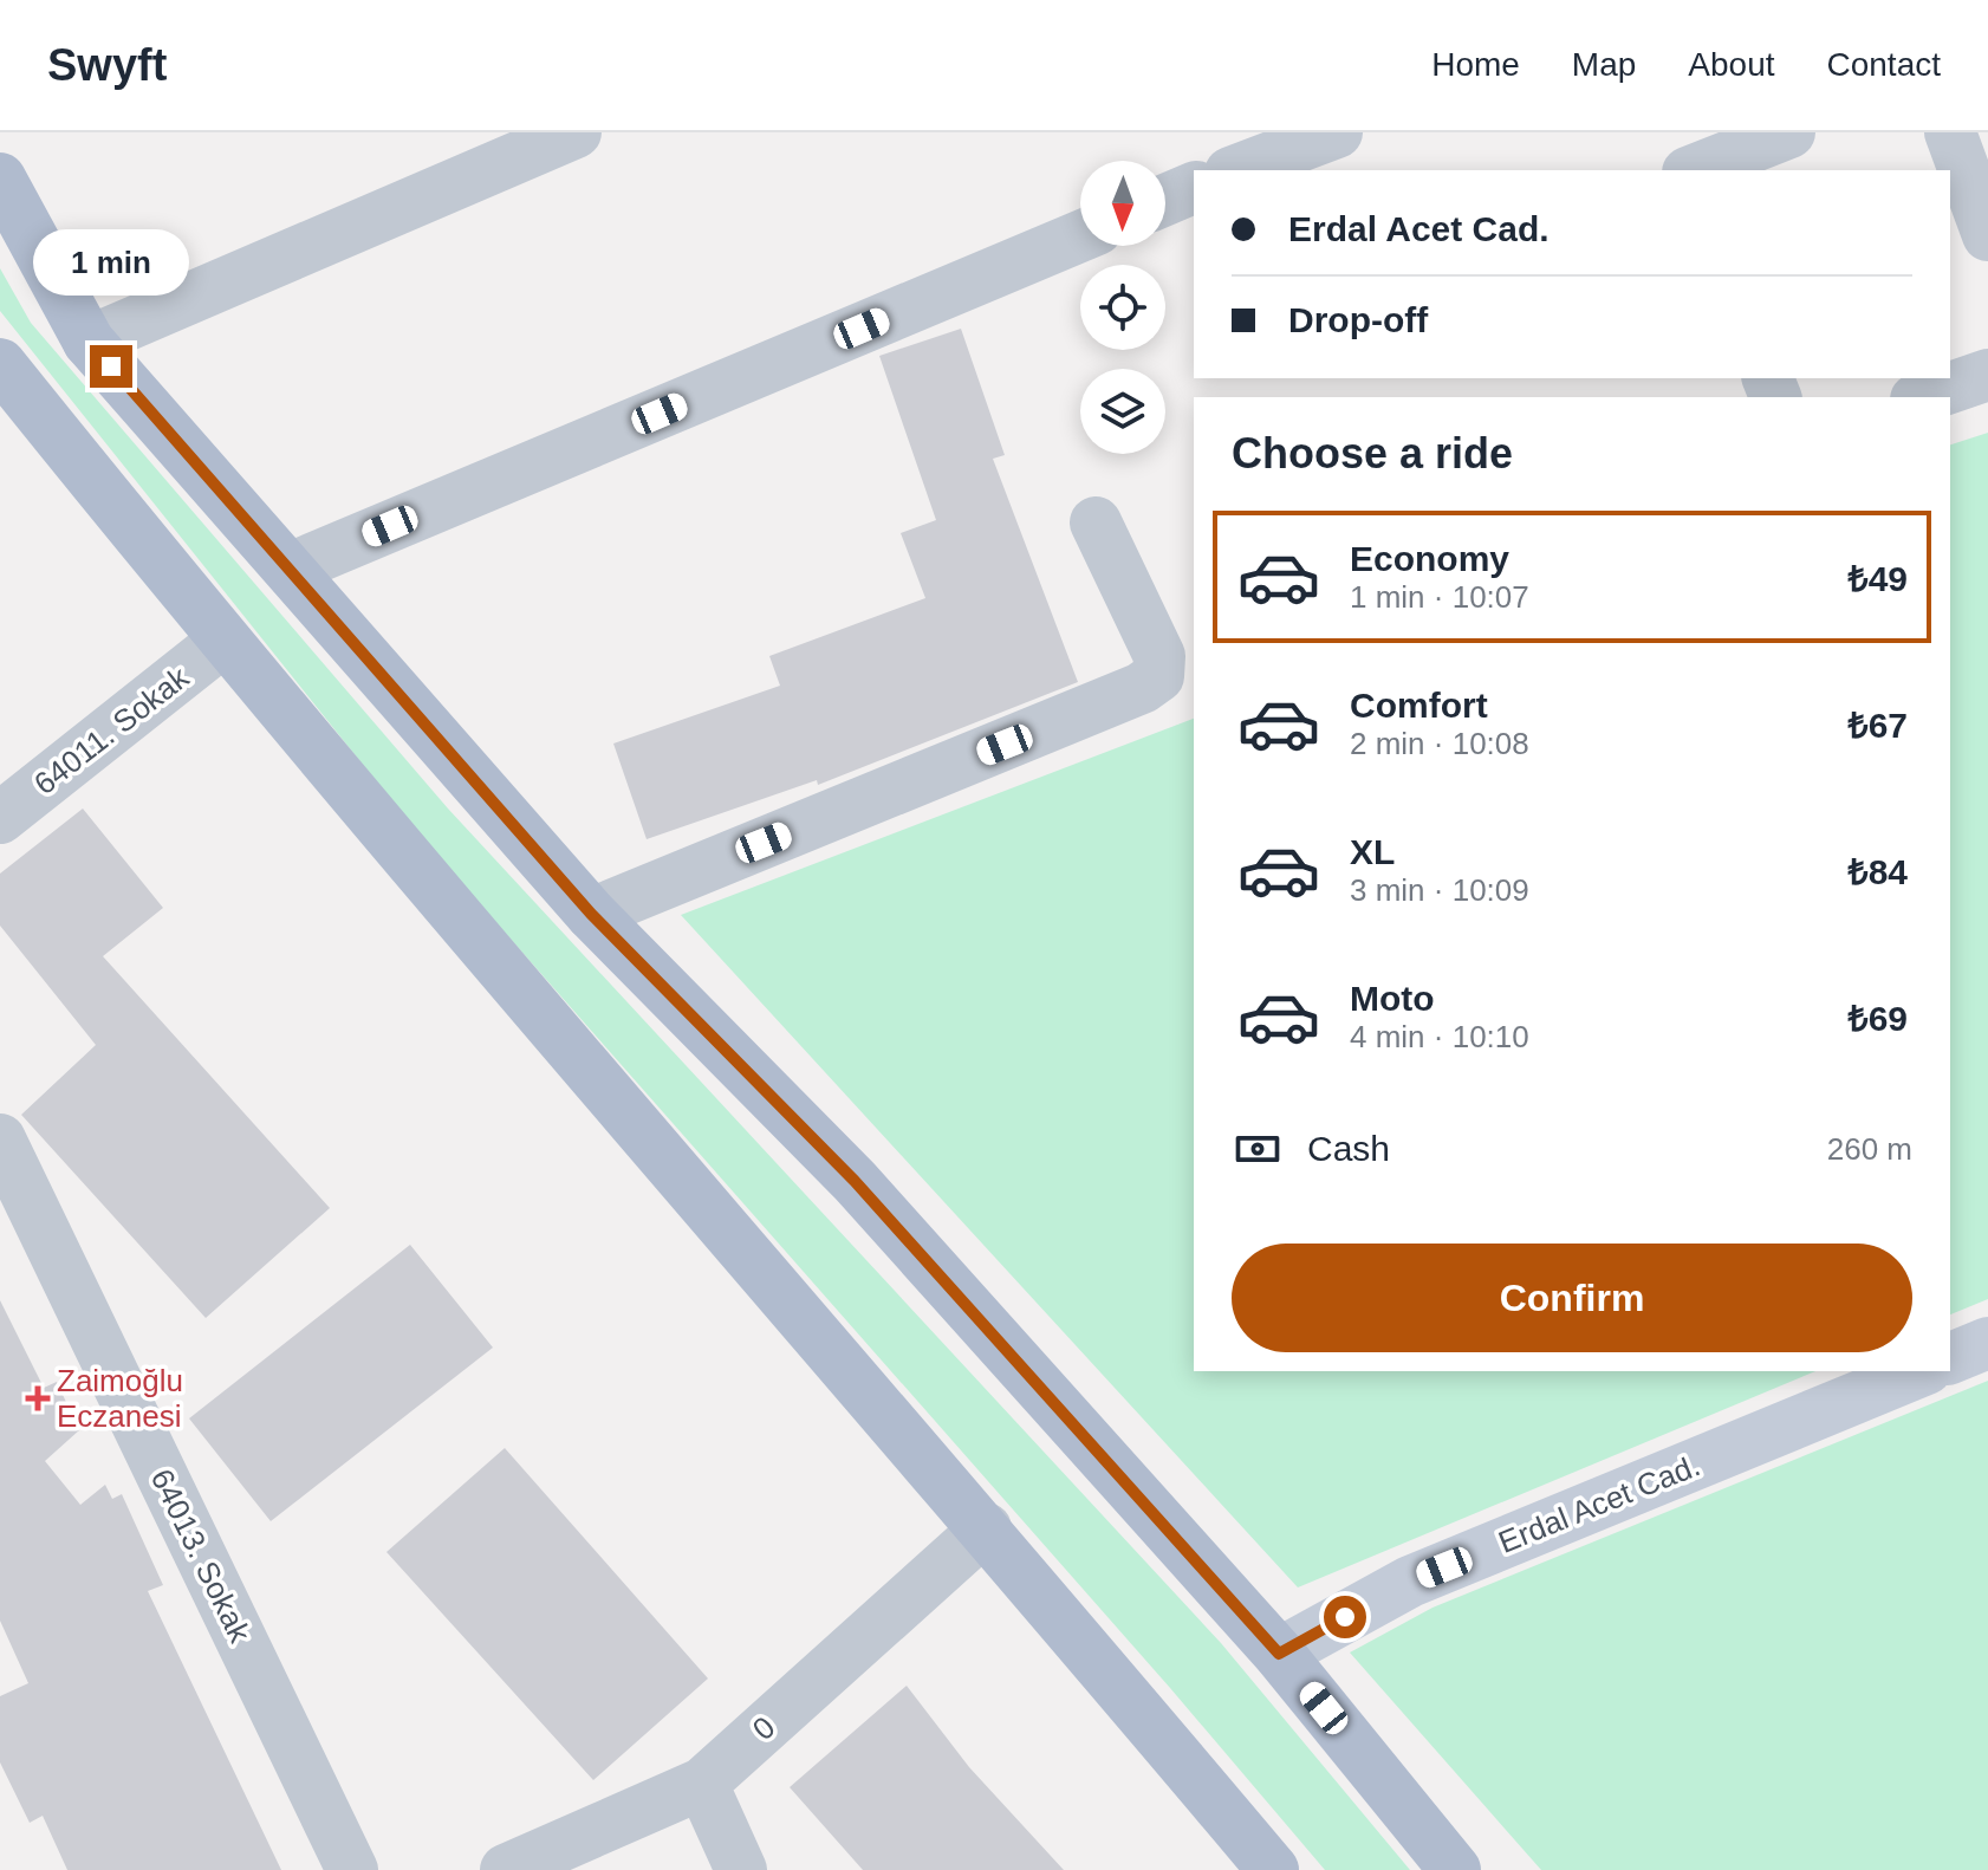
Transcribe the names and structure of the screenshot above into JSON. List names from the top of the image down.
{
  "streets": {
    "street": [
      "64011. Sokak",
      "Erdal Acet Cad.",
      "64013. Sokak",
      "0"
    ]
  },
  "places": {
    "health": ["Zaimoğlu Eczanesi"]
  },
  "north": "bottom",
  "page": {
    "header": "Swyft",
    "nav": [
      "Home",
      "Map",
      "About",
      "Contact"
    ],
    "banner": ["Erdal Acet Cad.", "Drop-off"],
    "bubble": "1 min",
    "heading": "Choose a ride",
    "list": [
      {
        "name": "Economy",
        "note": "1 min · 10:07",
        "value": "₺49"
      },
      {
        "name": "Comfort",
        "note": "2 min · 10:08",
        "value": "₺67"
      },
      {
        "name": "XL",
        "note": "3 min · 10:09",
        "value": "₺84"
      },
      {
        "name": "Moto",
        "note": "4 min · 10:10",
        "value": "₺69"
      }
    ],
    "pay": ["Cash", "260 m"],
    "buttons": "Confirm"
  }
}
